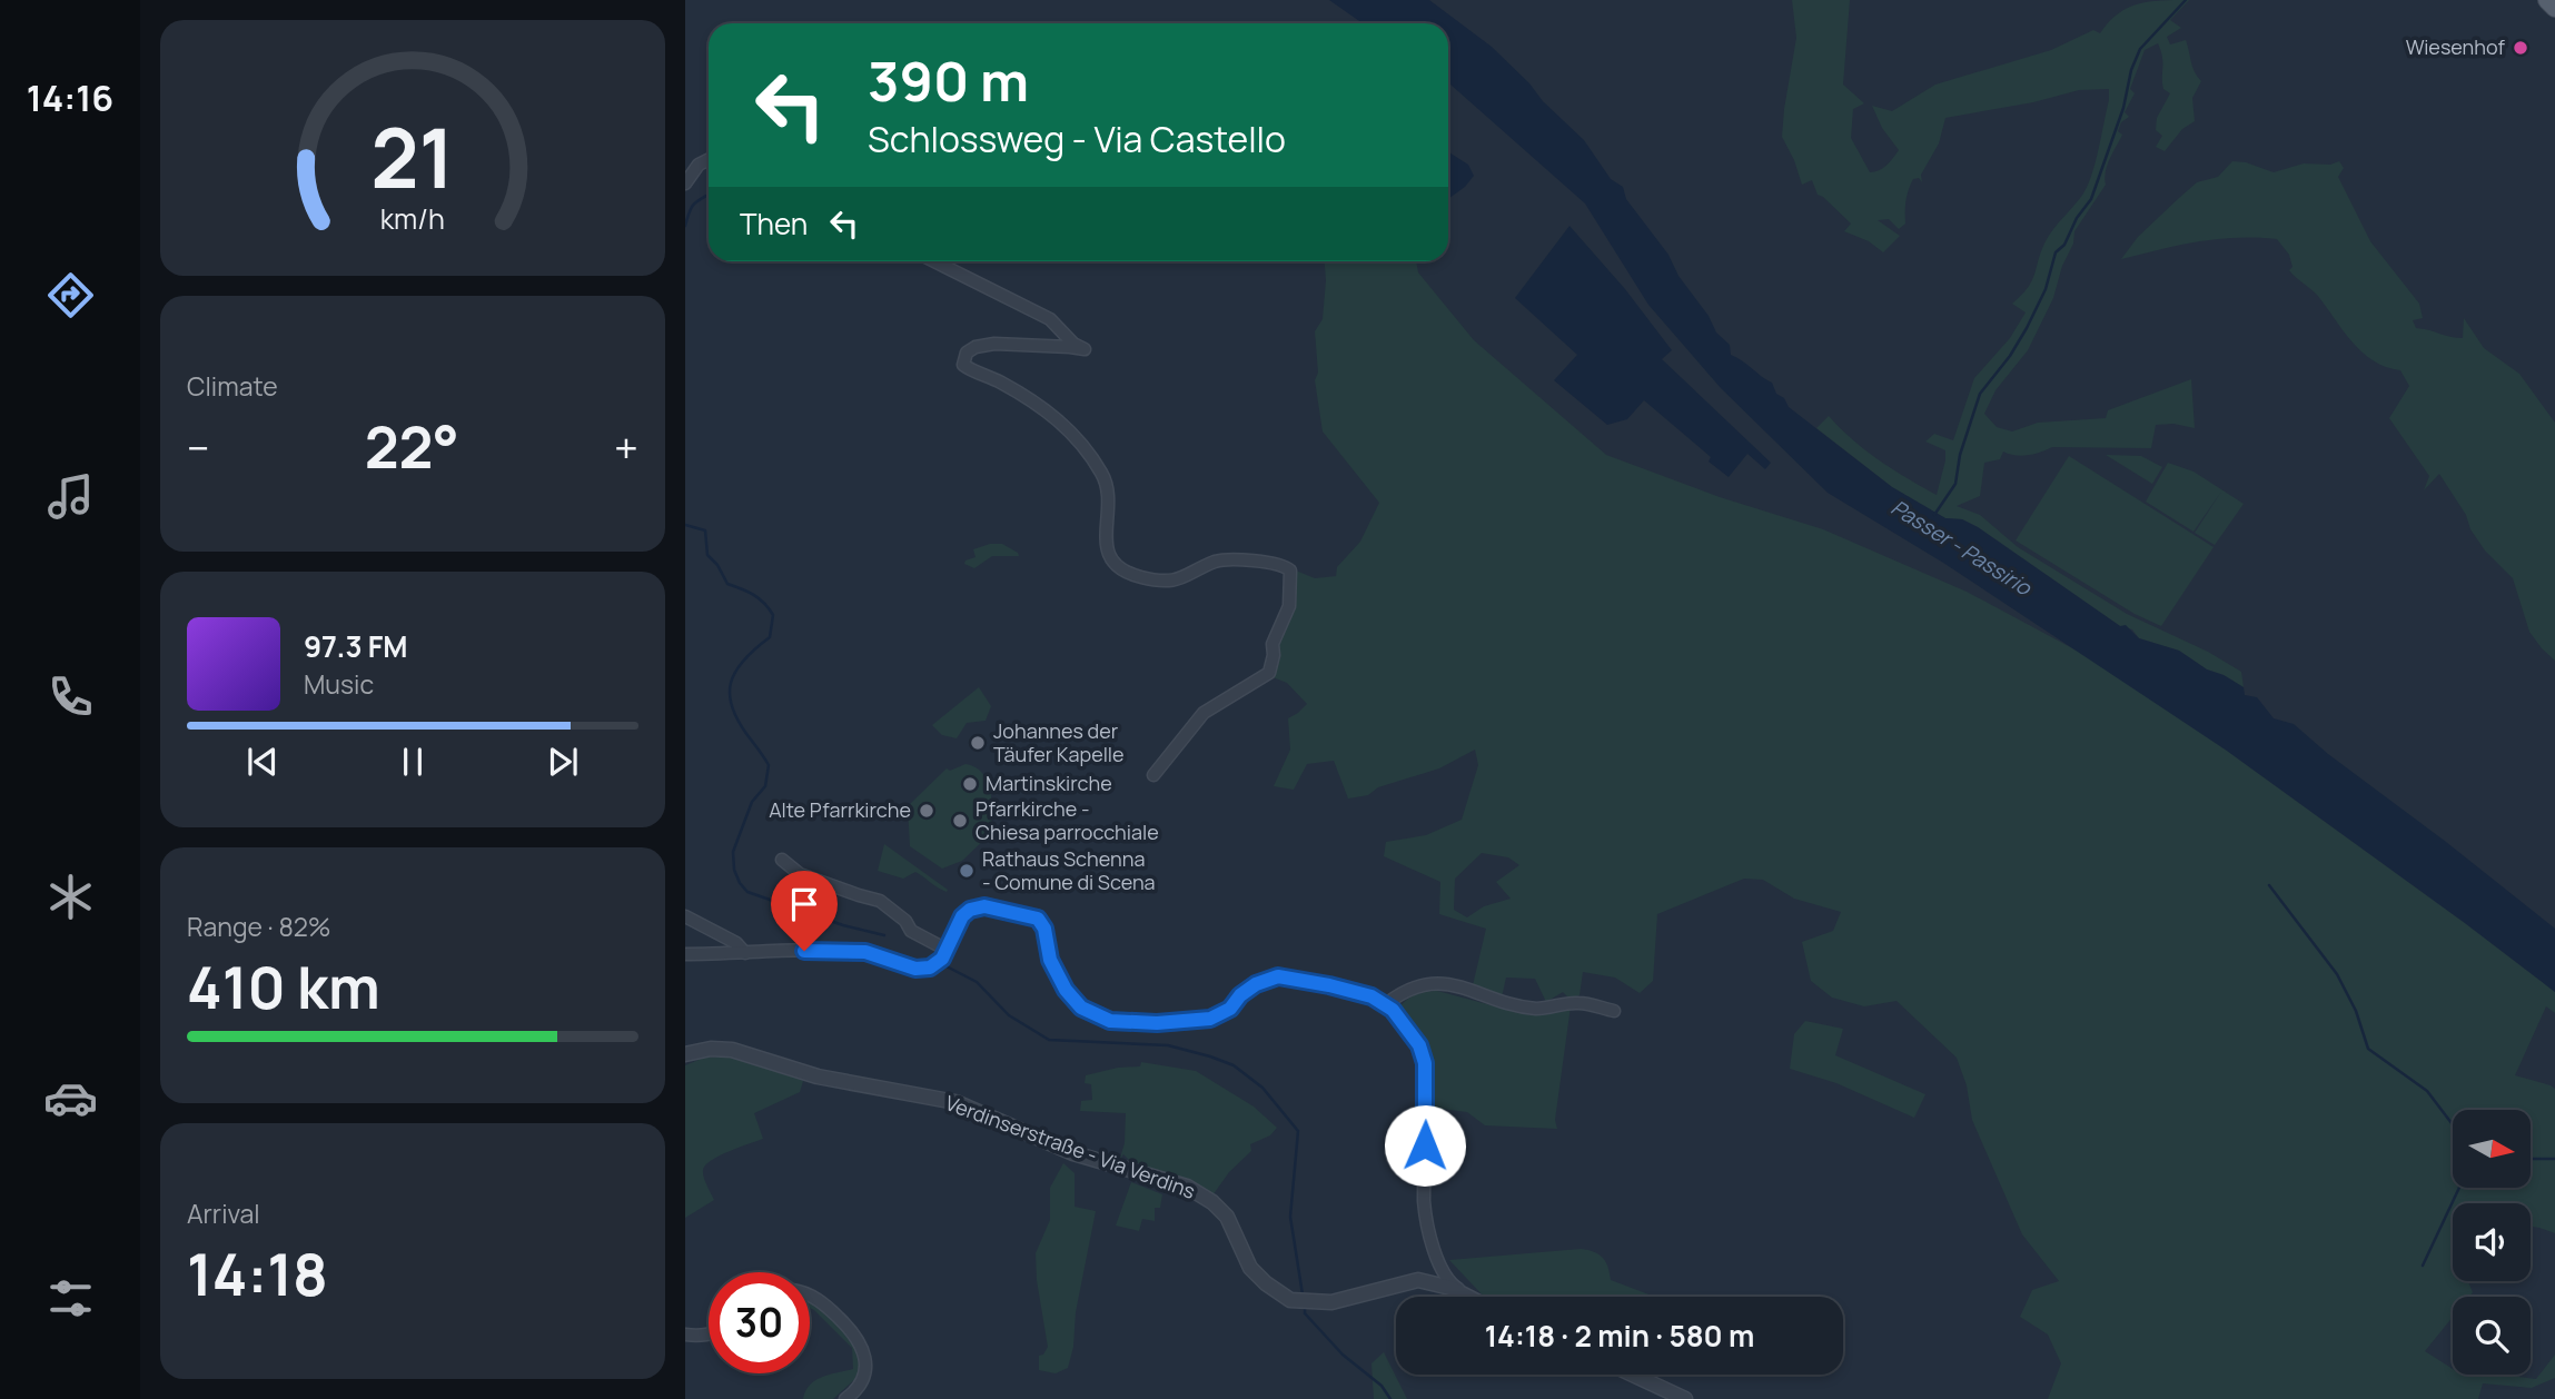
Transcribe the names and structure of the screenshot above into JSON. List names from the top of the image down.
{
  "streets": {
    "street": ["Verdinserstraße - Via Verdins"]
  },
  "water": ["Passer - Passirio"],
  "places": [
    "Wiesenhof",
    "Johannes der Täufer Kapelle",
    "Martinskirche",
    "Alte Pfarrkirche",
    "Pfarrkirche - Chiesa parrocchiale",
    "Rathaus Schenna - Comune di Scena"
  ],
  "north": "right",
  "page": {
    "tabs": "14:16",
    "turn": ["390 m", "Schlossweg - Via Castello"],
    "then": "Then",
    "tile": [
      "Climate",
      ["Range · 82%", "410 km"],
      ["Arrival", "14:18"]
    ],
    "heat": ["−", "22°", "+"],
    "song": ["97.3 FM", "Music"],
    "limit": "30",
    "trip": "14:18 · 2 min · 580 m",
    "gauge": ["21", "km/h"]
  }
}
